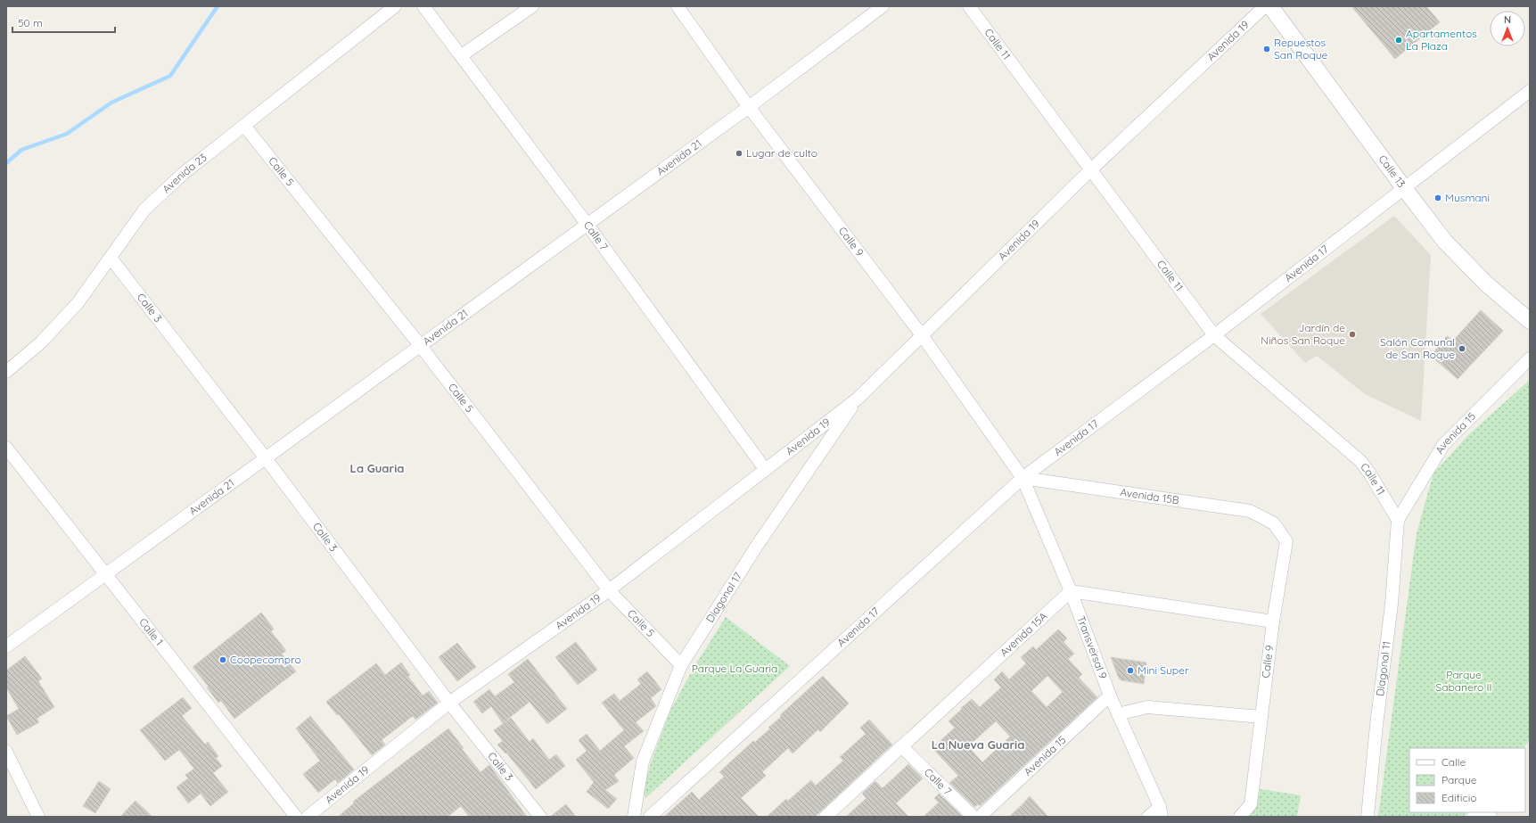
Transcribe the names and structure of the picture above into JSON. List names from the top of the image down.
{
  "streets": {
    "street": [
      "Avenida 19",
      "Calle 11",
      "Avenida 21",
      "Calle 5",
      "Calle 13",
      "Avenida 23",
      "Calle 7",
      "Calle 9",
      "Avenida 17",
      "Calle 3",
      "Avenida 15",
      "Avenida 15B",
      "Diagonal 17",
      "Calle 1",
      "Avenida 15A",
      "Transversal 9",
      "Diagonal 11"
    ]
  },
  "crossings": [
    ["Avenida 19", "Calle 11"],
    ["Avenida 19", "Calle 5"],
    ["Avenida 19", "Calle 7"],
    ["Avenida 19", "Calle 9"],
    ["Avenida 19", "Calle 3"],
    ["Avenida 19", "Diagonal 17"],
    ["Calle 11", "Avenida 17"],
    ["Calle 11", "Avenida 15"],
    ["Calle 11", "Diagonal 11"],
    ["Avenida 21", "Calle 5"],
    ["Avenida 21", "Calle 7"],
    ["Avenida 21", "Calle 9"],
    ["Avenida 21", "Calle 3"],
    ["Avenida 21", "Calle 1"],
    ["Calle 5", "Avenida 23"],
    ["Calle 5", "Diagonal 17"],
    ["Calle 13", "Avenida 17"],
    ["Avenida 23", "Calle 3"],
    ["Calle 7", "Avenida 15A"],
    ["Calle 9", "Avenida 17"],
    ["Calle 9", "Avenida 15B"],
    ["Calle 9", "Transversal 9"],
    ["Avenida 17", "Avenida 15B"],
    ["Avenida 17", "Transversal 9"],
    ["Avenida 15", "Transversal 9"],
    ["Avenida 15", "Diagonal 11"],
    ["Avenida 15B", "Transversal 9"],
    ["Avenida 15A", "Transversal 9"]
  ],
  "districts": ["La Guaria", "La Nueva Guaria"],
  "parks": ["Parque La Guaria", "Parque Sabanero II"],
  "places": [
    "Apartamentos La Plaza",
    "Repuestos San Roque",
    "Lugar de culto",
    "Musmani",
    "Jardín de Niños San Roque",
    "Salón Comunal de San Roque",
    "Coopecompro",
    "Mini Super"
  ],
  "legend": ["Calle", "Parque", "Edificio"],
  "scale_bar": "50 m",
  "north": "top"
}
